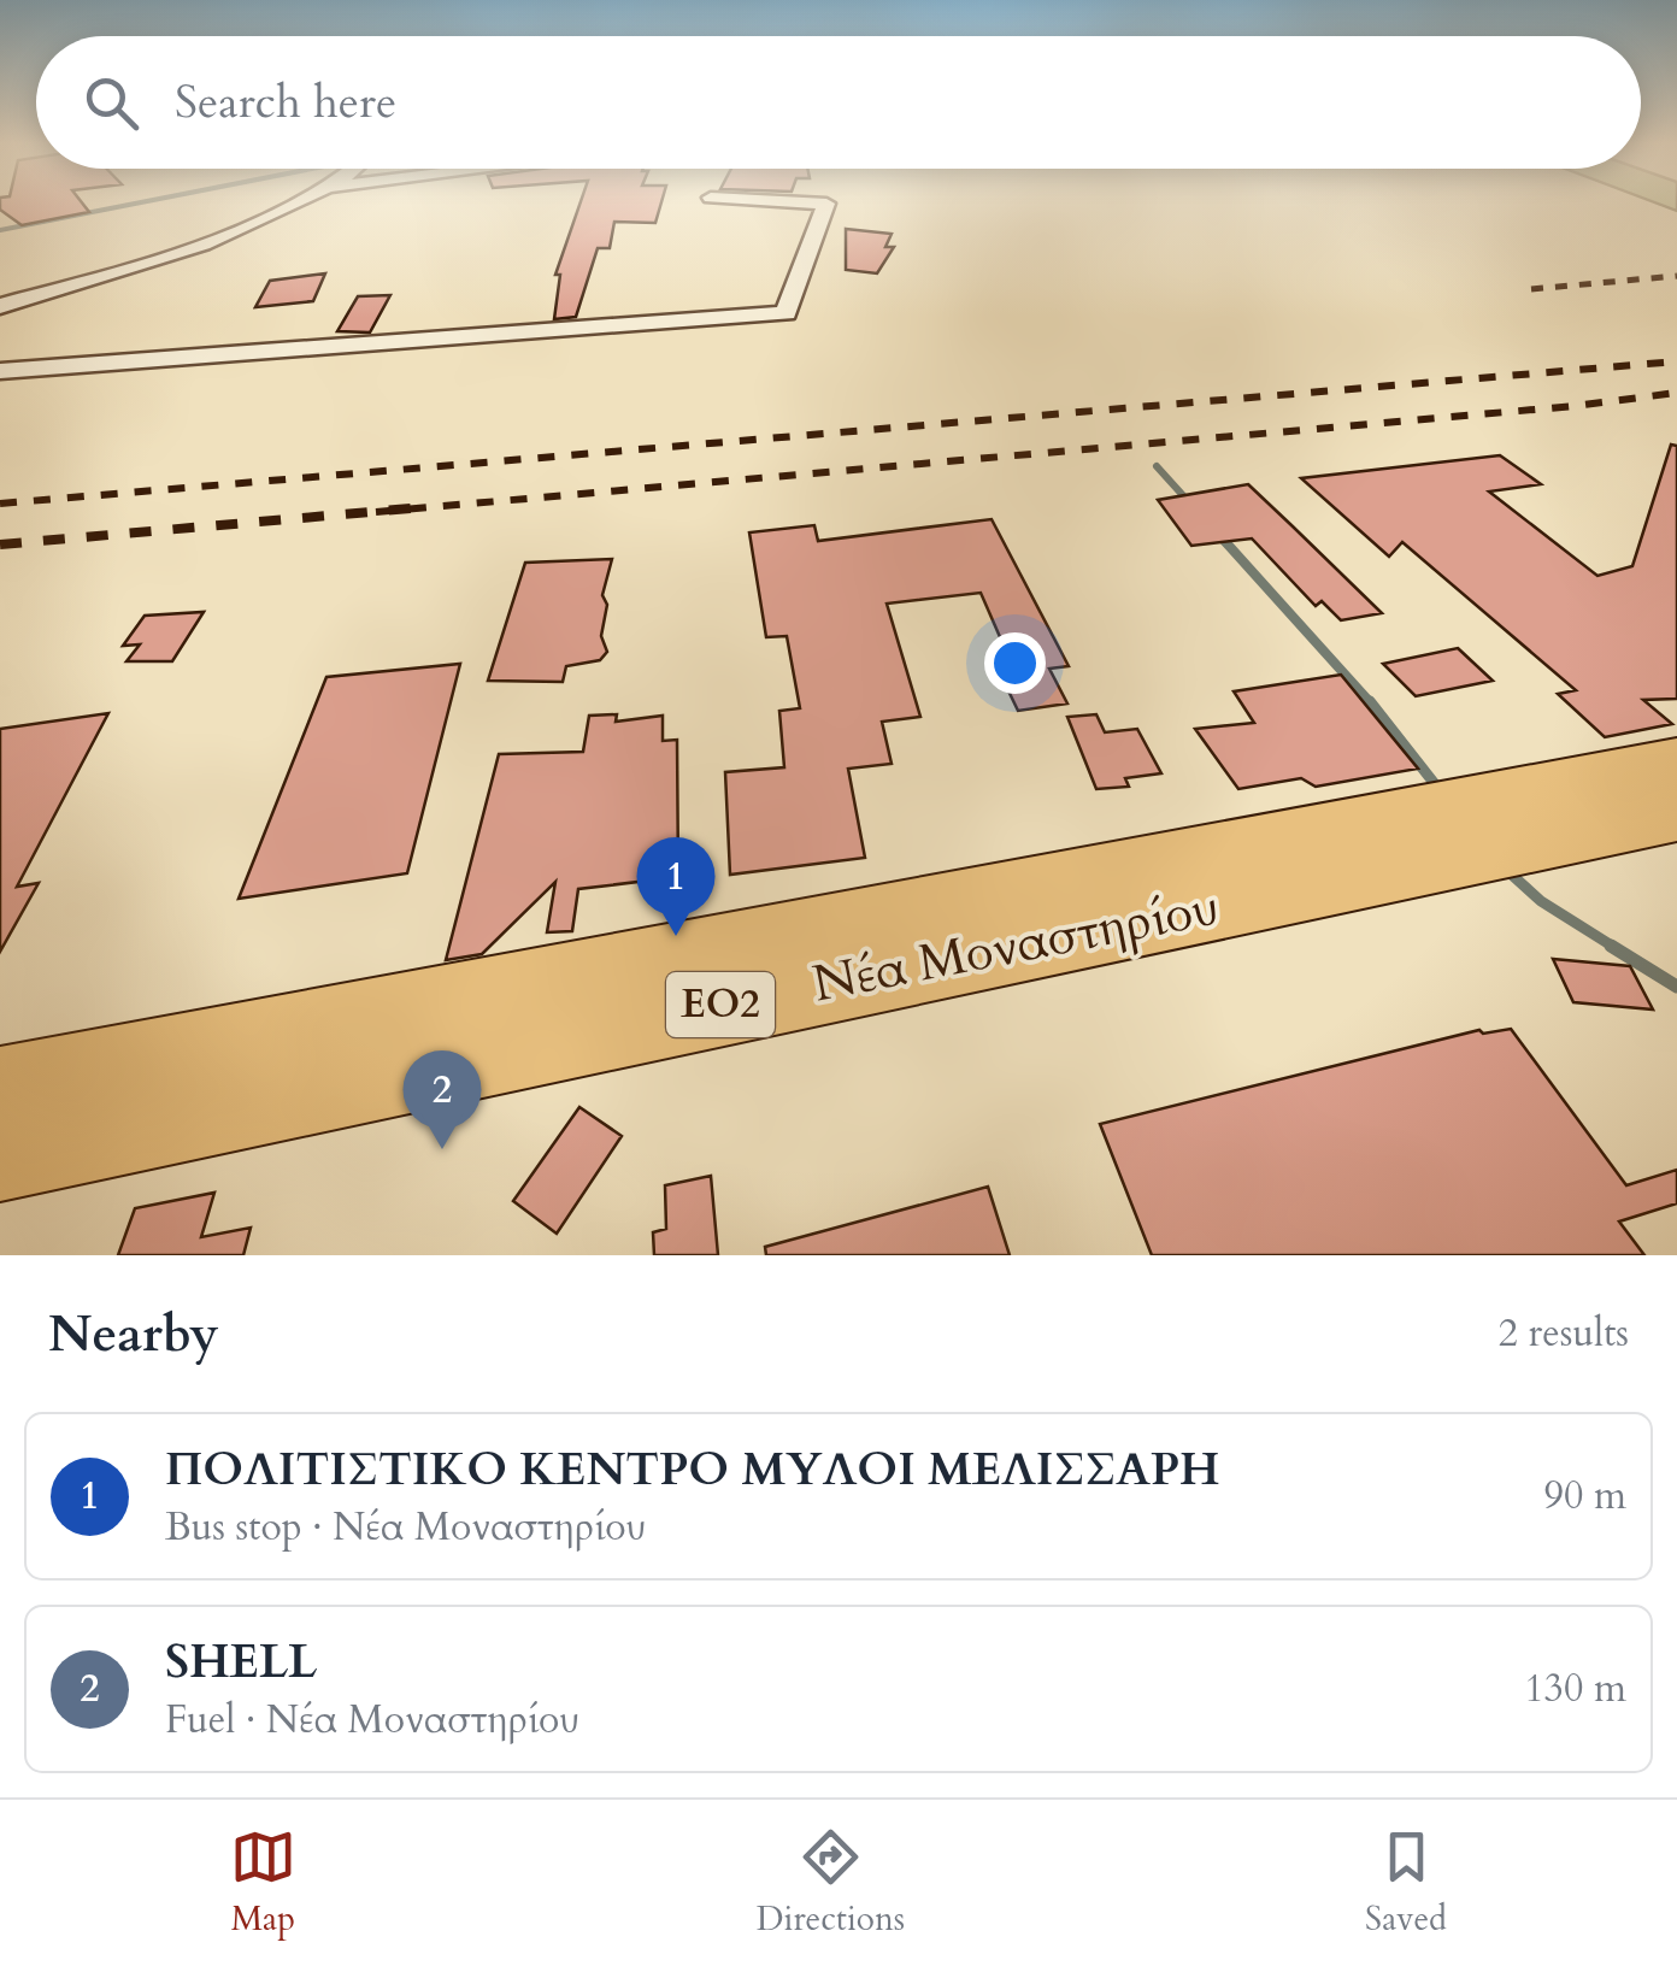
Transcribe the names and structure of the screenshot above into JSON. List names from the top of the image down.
{
  "streets": {
    "main road": ["Νέα Μοναστηρίου", "ΕΟ2"]
  },
  "page": {
    "search": "Search here",
    "pins": ["1", "2"],
    "heading": ["Nearby", "2 results"],
    "list": [
      {
        "mark": "1",
        "name": "ΠΟΛΙΤΙΣΤΙΚΟ ΚΕΝΤΡΟ ΜΥΛΟΙ ΜΕΛΙΣΣΑΡΗ",
        "note": "Bus stop · Νέα Μοναστηρίου",
        "value": "90 m"
      },
      {
        "mark": "2",
        "name": "SHELL",
        "note": "Fuel · Νέα Μοναστηρίου",
        "value": "130 m"
      }
    ],
    "nav": ["Map", "Directions", "Saved"]
  }
}
